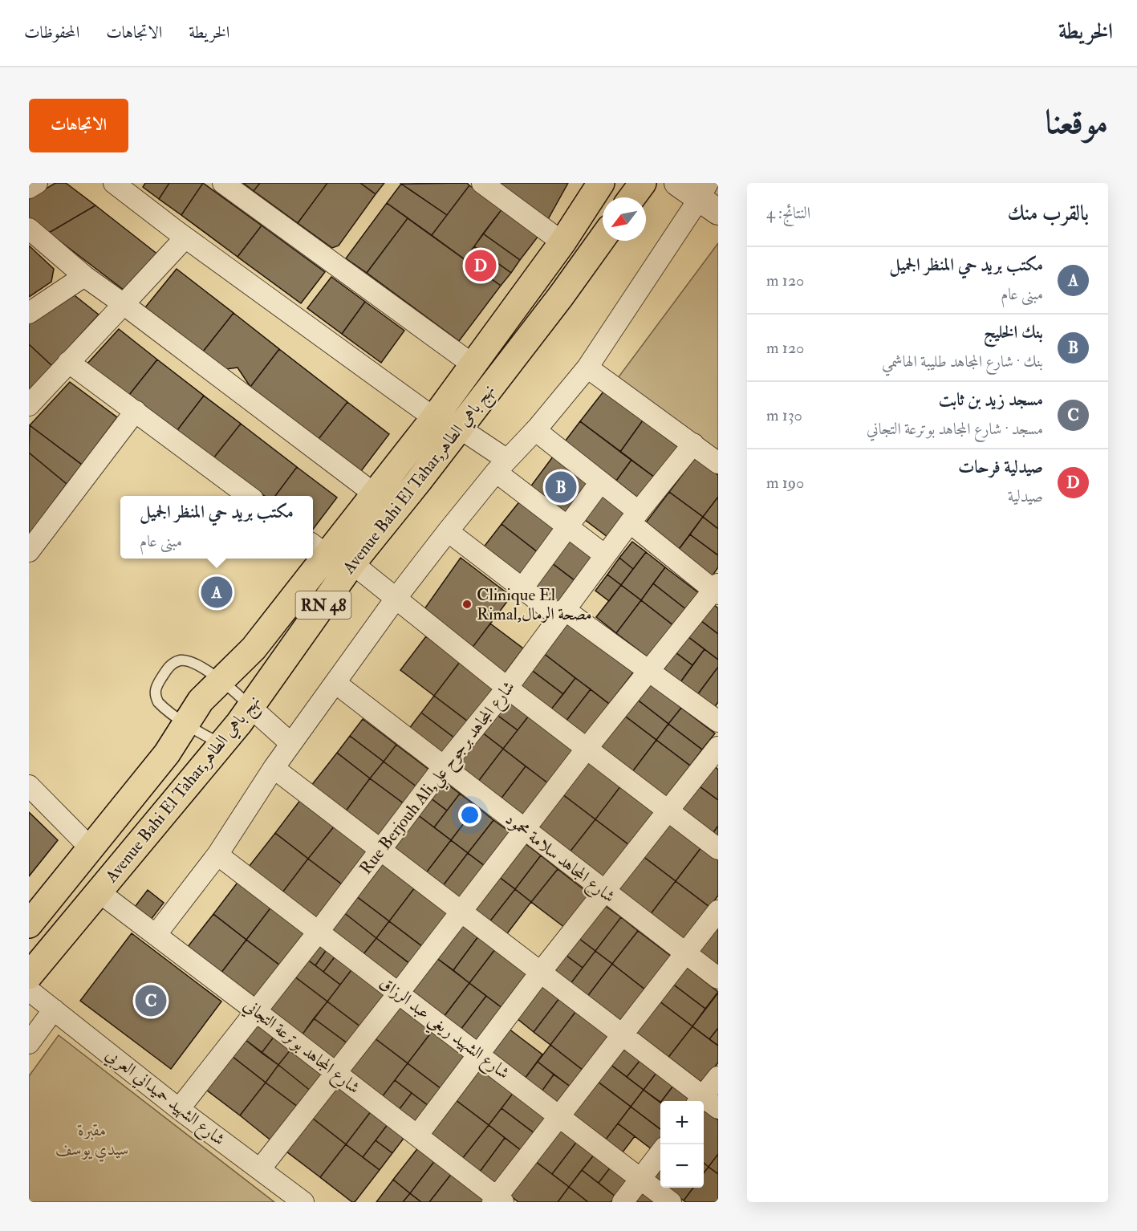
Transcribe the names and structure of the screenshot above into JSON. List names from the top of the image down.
{
  "streets": {
    "main road": ["Avenue Bahi El Tahar,نهج باهي الطاهر", "RN 48"],
    "street": [
      "Rue Berjouh Ali,شارع المجاهد برجوح علي",
      "شارع المجاهد سلامة محمود",
      "شارع الشهيد ريغي عبد الرزاق",
      "شارع المجاهد بوترعة التجاني",
      "شارع الشهيد حميداني العربي"
    ]
  },
  "crossings": [
    ["Avenue Bahi El Tahar,نهج باهي الطاهر", "شارع المجاهد بوترعة التجاني"],
    ["Rue Berjouh Ali,شارع المجاهد برجوح علي", "شارع المجاهد سلامة محمود"],
    ["Rue Berjouh Ali,شارع المجاهد برجوح علي", "شارع الشهيد ريغي عبد الرزاق"],
    ["Rue Berjouh Ali,شارع المجاهد برجوح علي", "شارع المجاهد بوترعة التجاني"],
    ["Rue Berjouh Ali,شارع المجاهد برجوح علي", "شارع الشهيد حميداني العربي"]
  ],
  "parks": ["مقبرة سيدي يوسف"],
  "places": ["Clinique El Rimal,مصحة الرمال"],
  "north": "bottom left",
  "page": {
    "header": "الخريطة",
    "nav": ["الخريطة", "الاتجاهات", "المحفوظات"],
    "title": "موقعنا",
    "buttons": "الاتجاهات",
    "heading": ["بالقرب منك", "النتائج: 4"],
    "list": [
      {
        "mark": "A",
        "name": "مكتب بريد حي المنظر الجميل",
        "note": "مبنى عام",
        "value": "120 m"
      },
      {
        "mark": "B",
        "name": "بنك الخليج",
        "note": "بنك · شارع المجاهد طليبة الهاشمي",
        "value": "120 m"
      },
      {
        "mark": "C",
        "name": "مسجد زيد بن ثابت",
        "note": "مسجد · شارع المجاهد بوترعة التجاني",
        "value": "130 m"
      },
      {
        "mark": "D",
        "name": "صيدلية فرحات",
        "note": "صيدلية",
        "value": "190 m"
      }
    ],
    "pins": [
      "D",
      "B",
      "A",
      "C"
    ],
    "popup": ["مكتب بريد حي المنظر الجميل", "مبنى عام"],
    "map_buttons": ["+", "−"]
  }
}
